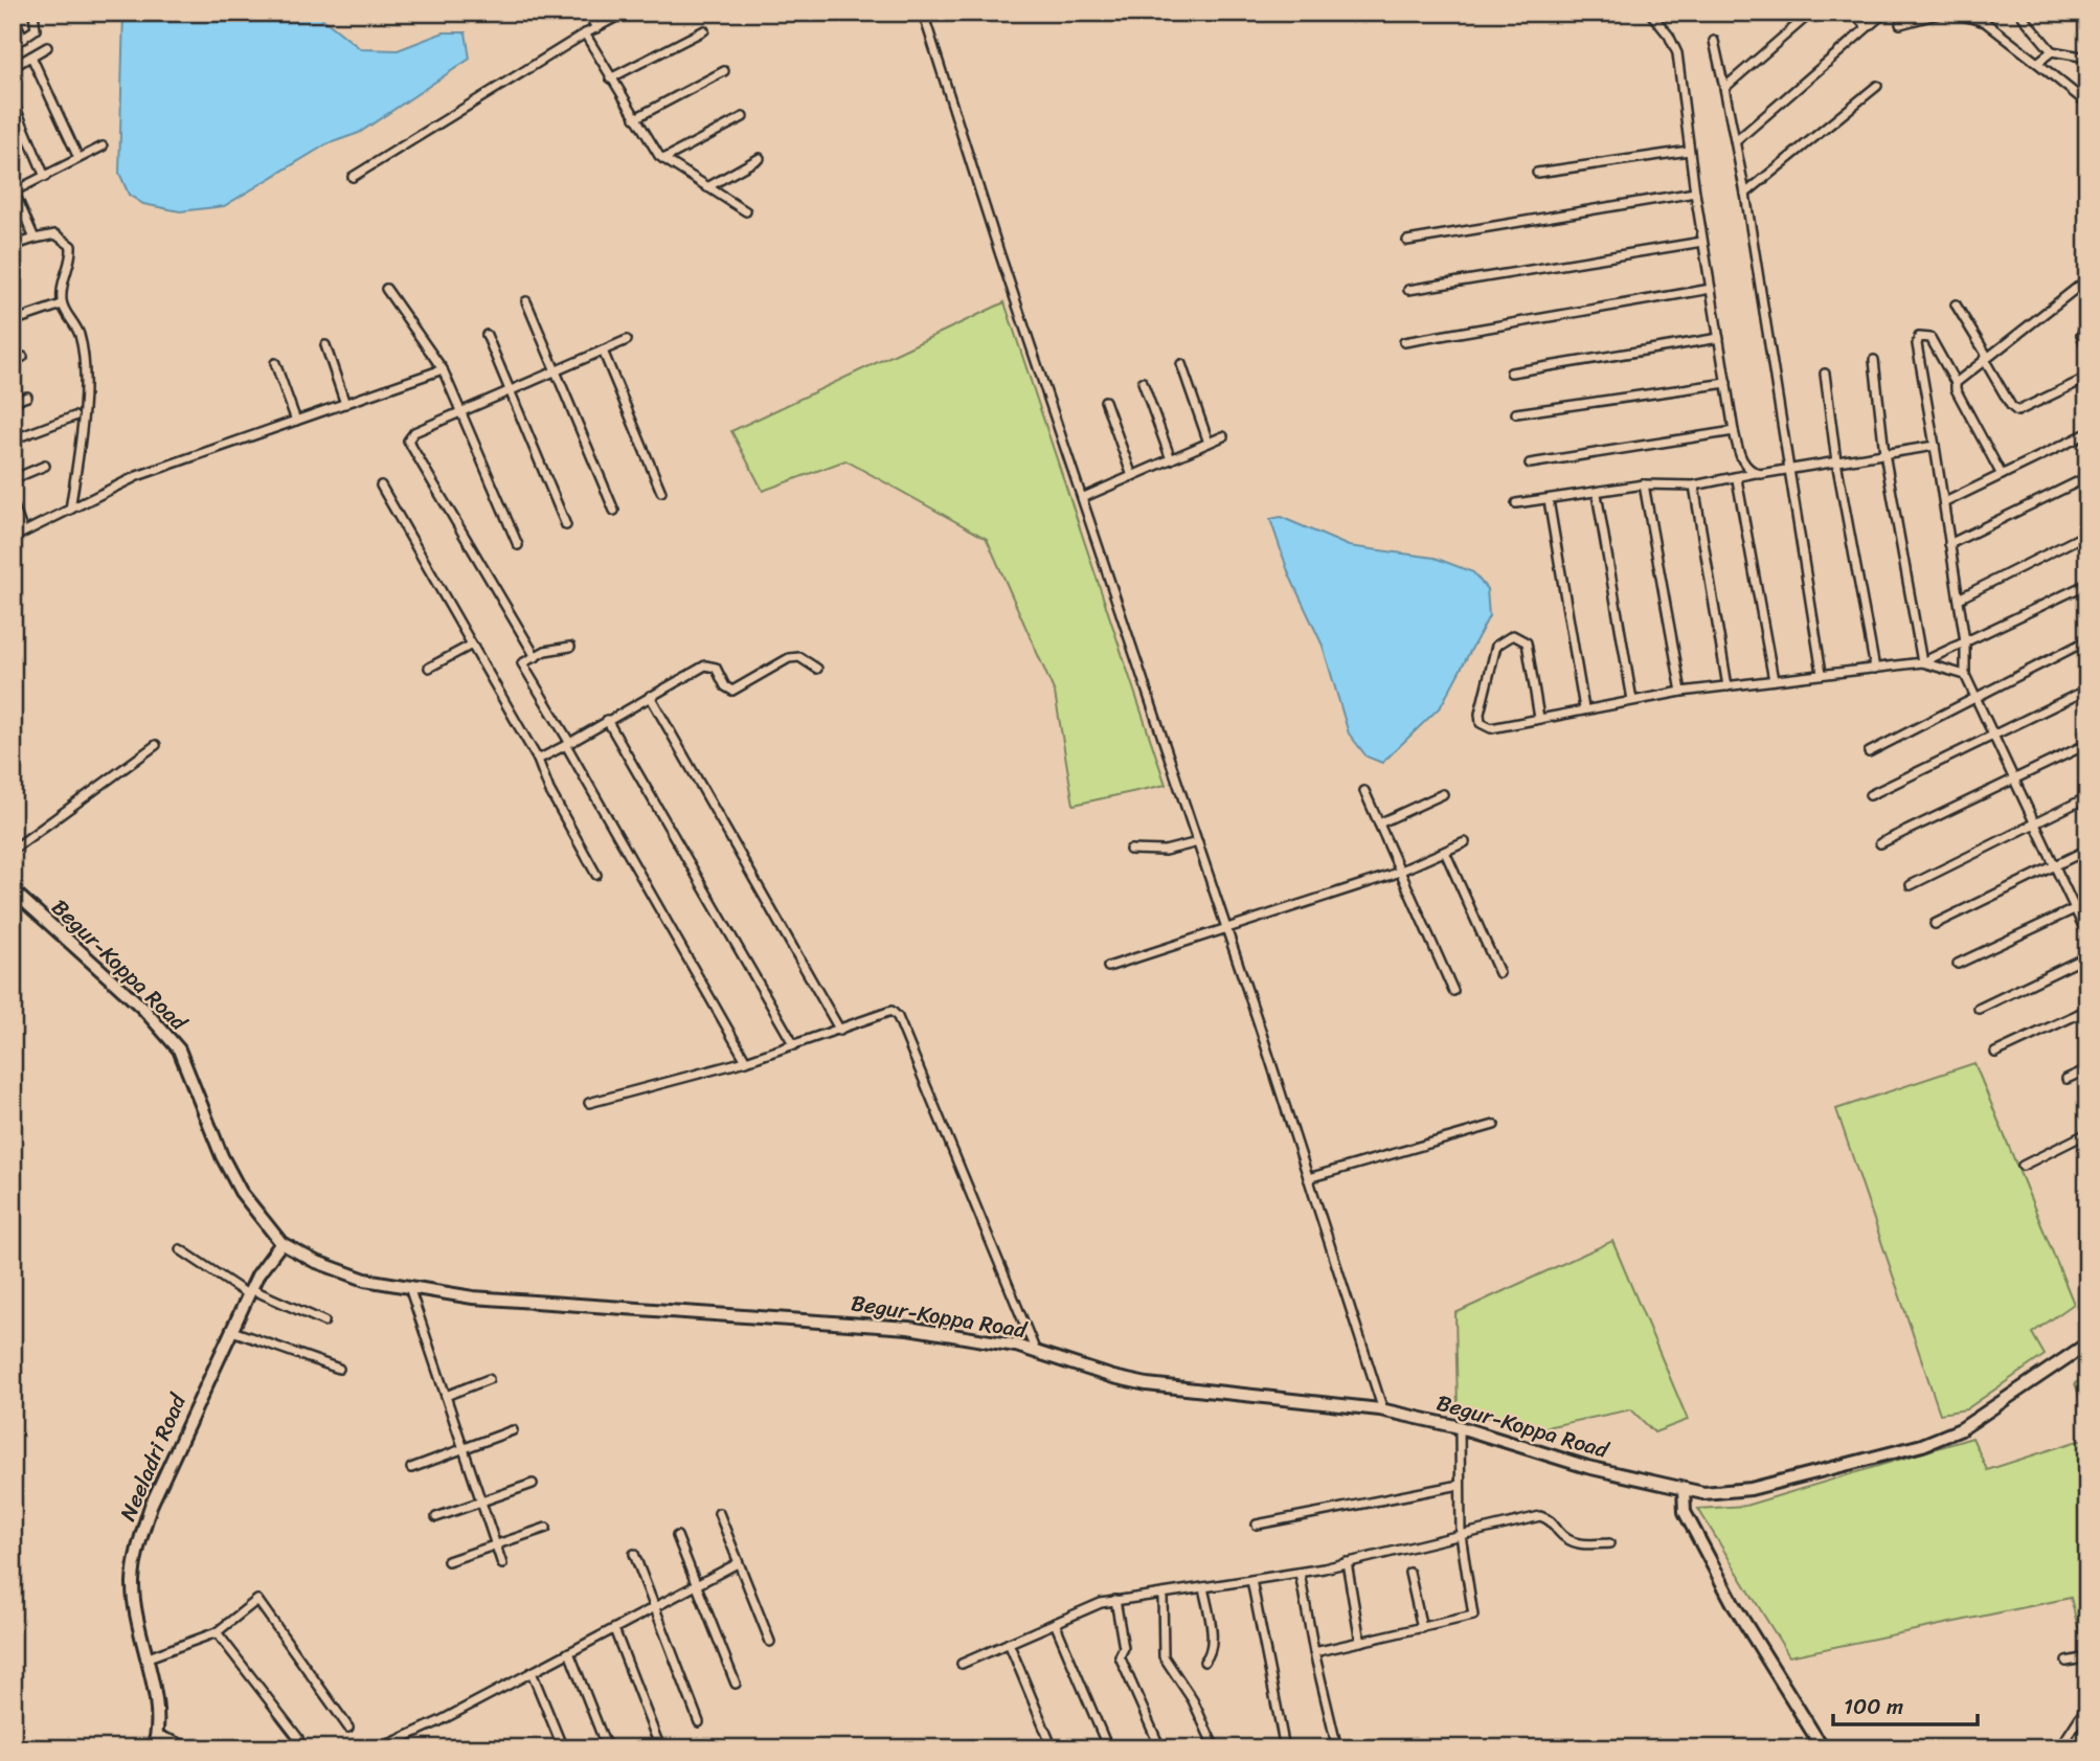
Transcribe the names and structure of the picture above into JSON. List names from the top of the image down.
{
  "streets": {
    "main road": ["Begur-Koppa Road", "Neeladri Road"]
  },
  "crossings": [
    ["Begur-Koppa Road", "Neeladri Road"]
  ],
  "scale_bar": "100 m"
}
